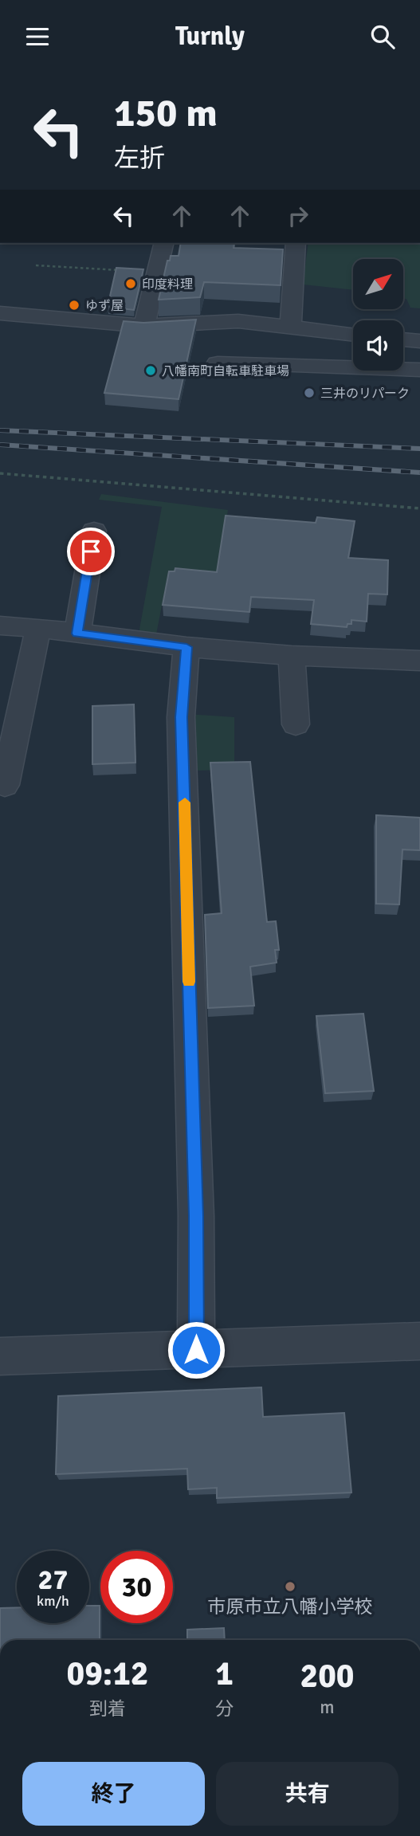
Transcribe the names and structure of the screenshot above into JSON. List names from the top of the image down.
{
  "places": [
    "印度料理",
    "ゆず屋",
    "八幡南町自転車駐車場",
    "三井のリパーク",
    "市原市立八幡小学校"
  ],
  "north": "top right",
  "page": {
    "header": "Turnly",
    "turn": ["150 m", "左折"],
    "speed": "27 km/h",
    "limit": "30",
    "eta": [
      "09:12",
      "到着",
      "1",
      "分",
      "200",
      "m"
    ],
    "buttons": ["終了", "共有"]
  }
}
